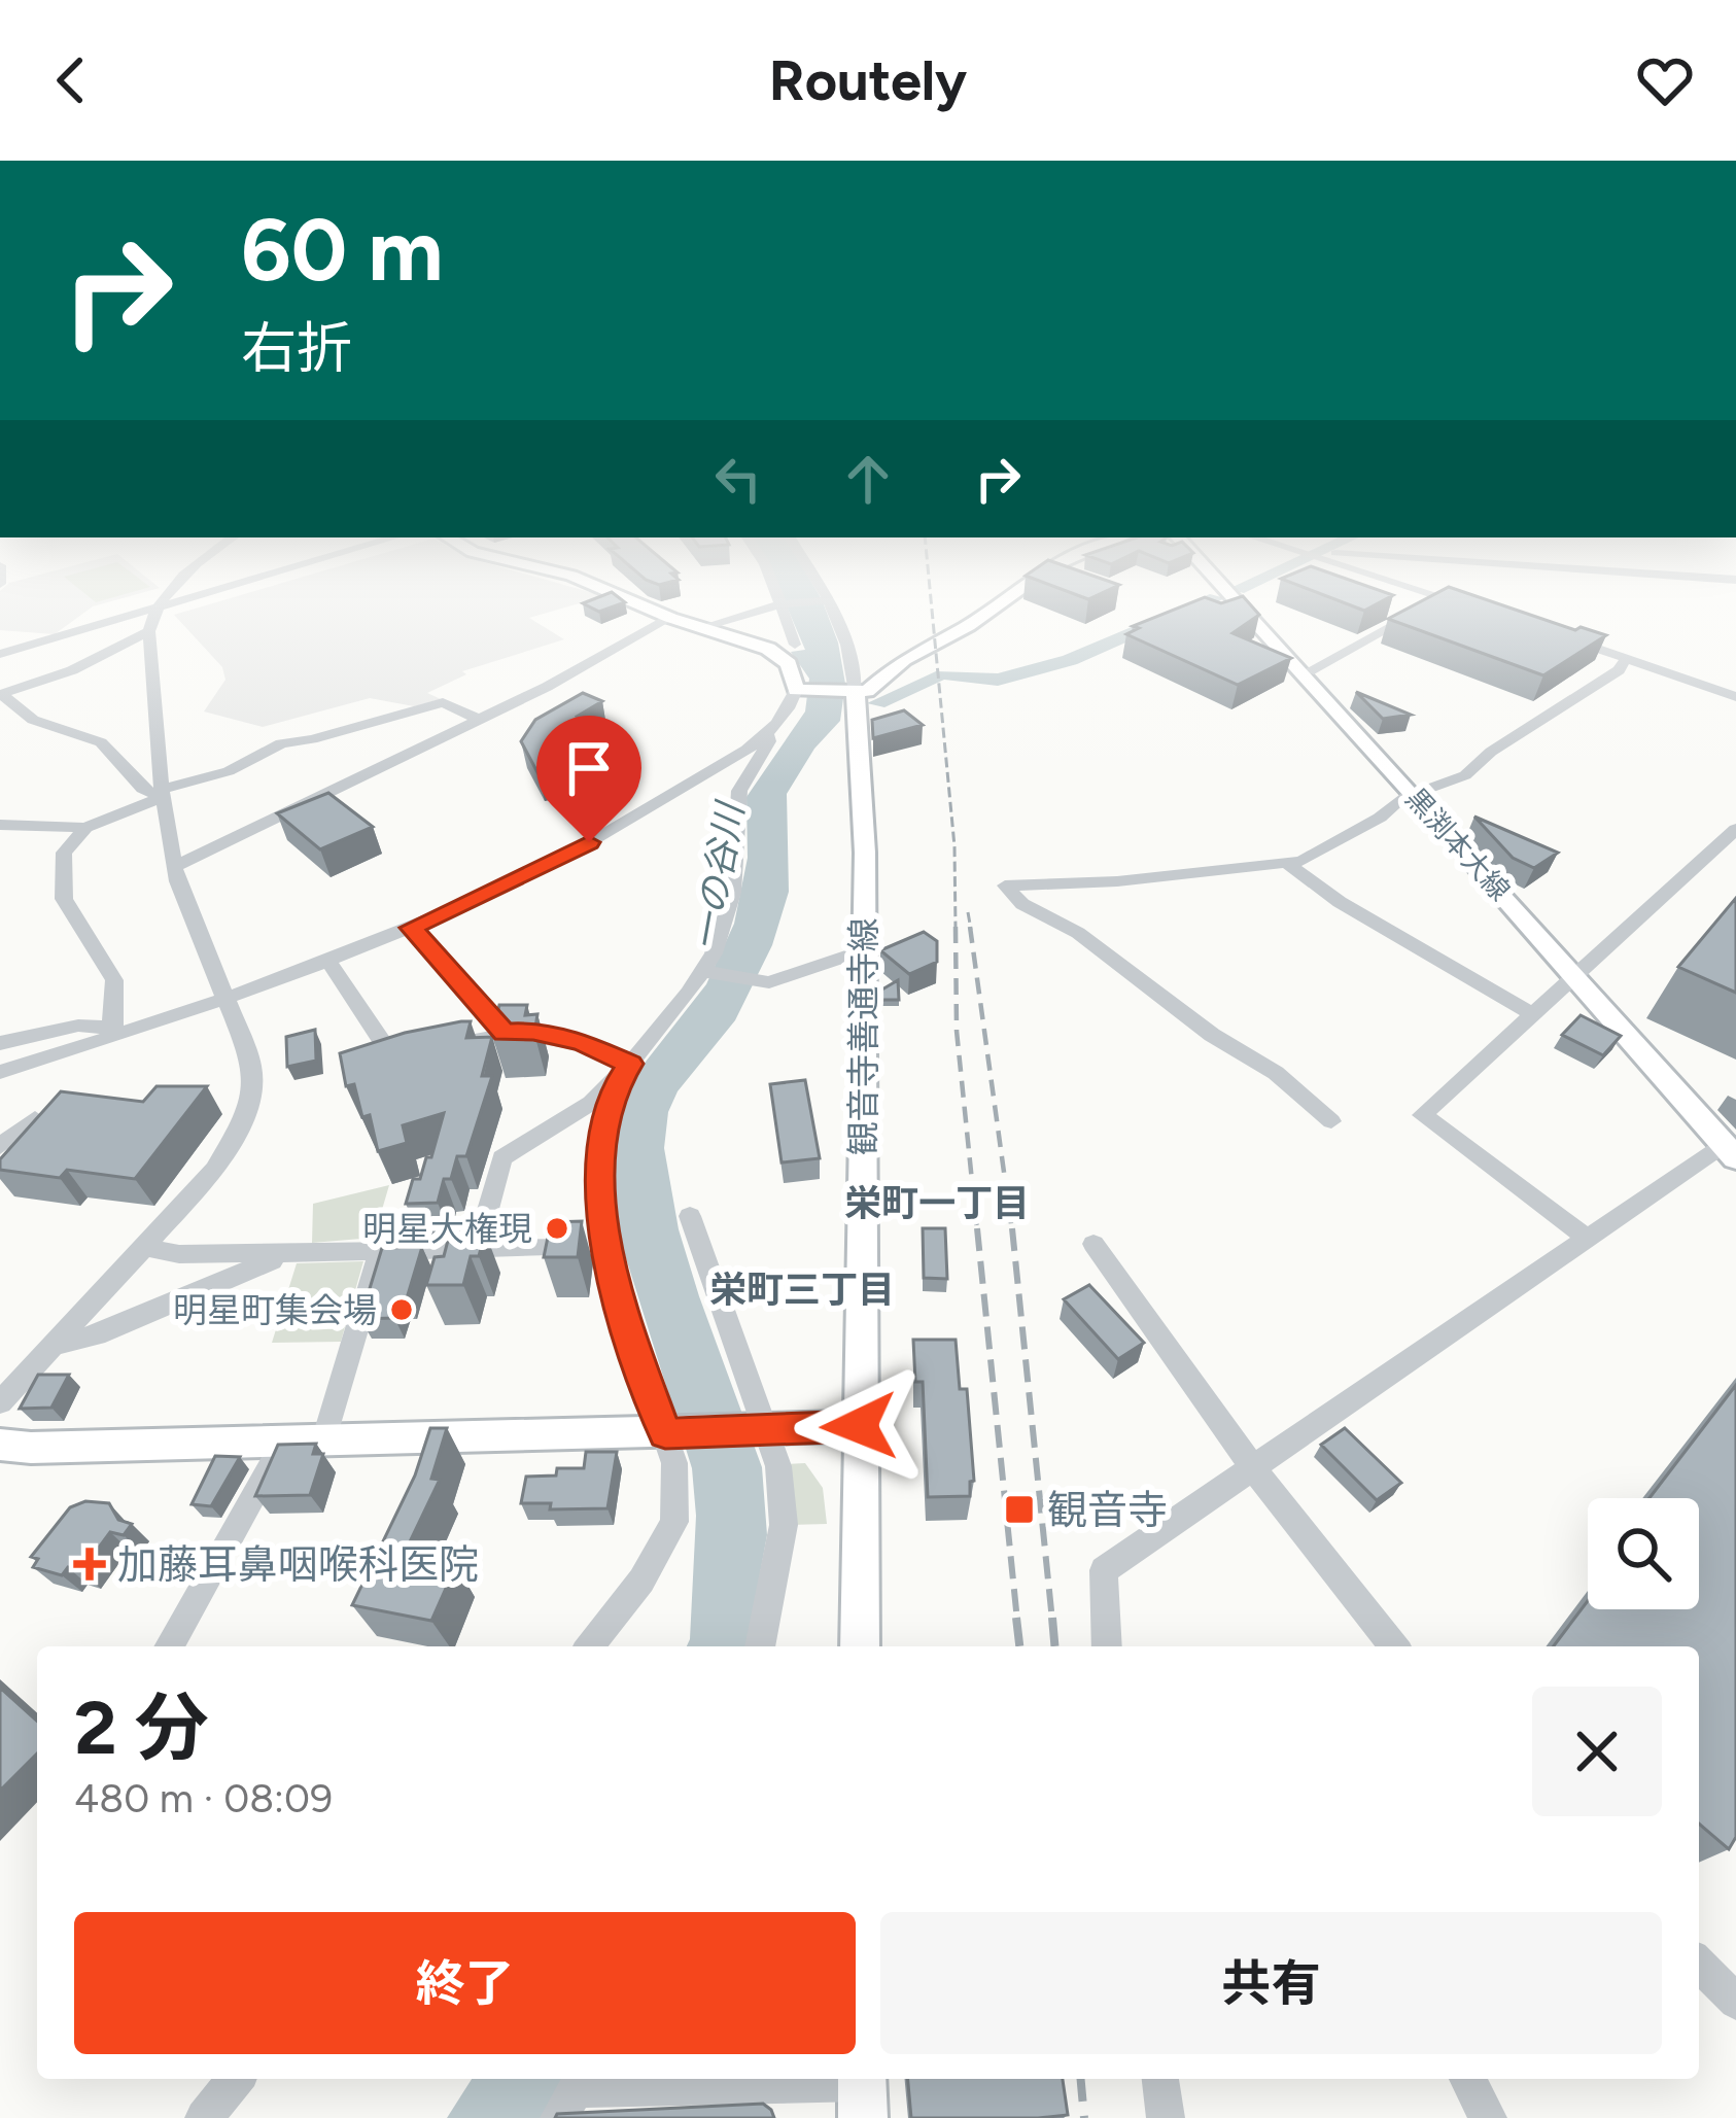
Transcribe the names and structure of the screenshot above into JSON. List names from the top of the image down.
{
  "streets": {
    "main road": ["黒渕本大線", "観音寺善通寺線"]
  },
  "districts": ["栄町一丁目", "栄町三丁目"],
  "water": ["一の谷川"],
  "places": {
    "other": ["明星大権現", "明星町集会場"],
    "transit": ["観音寺"],
    "health": ["加藤耳鼻咽喉科医院"]
  },
  "page": {
    "header": "Routely",
    "turn": ["60 m", "右折"],
    "heading": ["2 分", "480 m · 08:09"],
    "buttons": ["終了", "共有"]
  }
}
